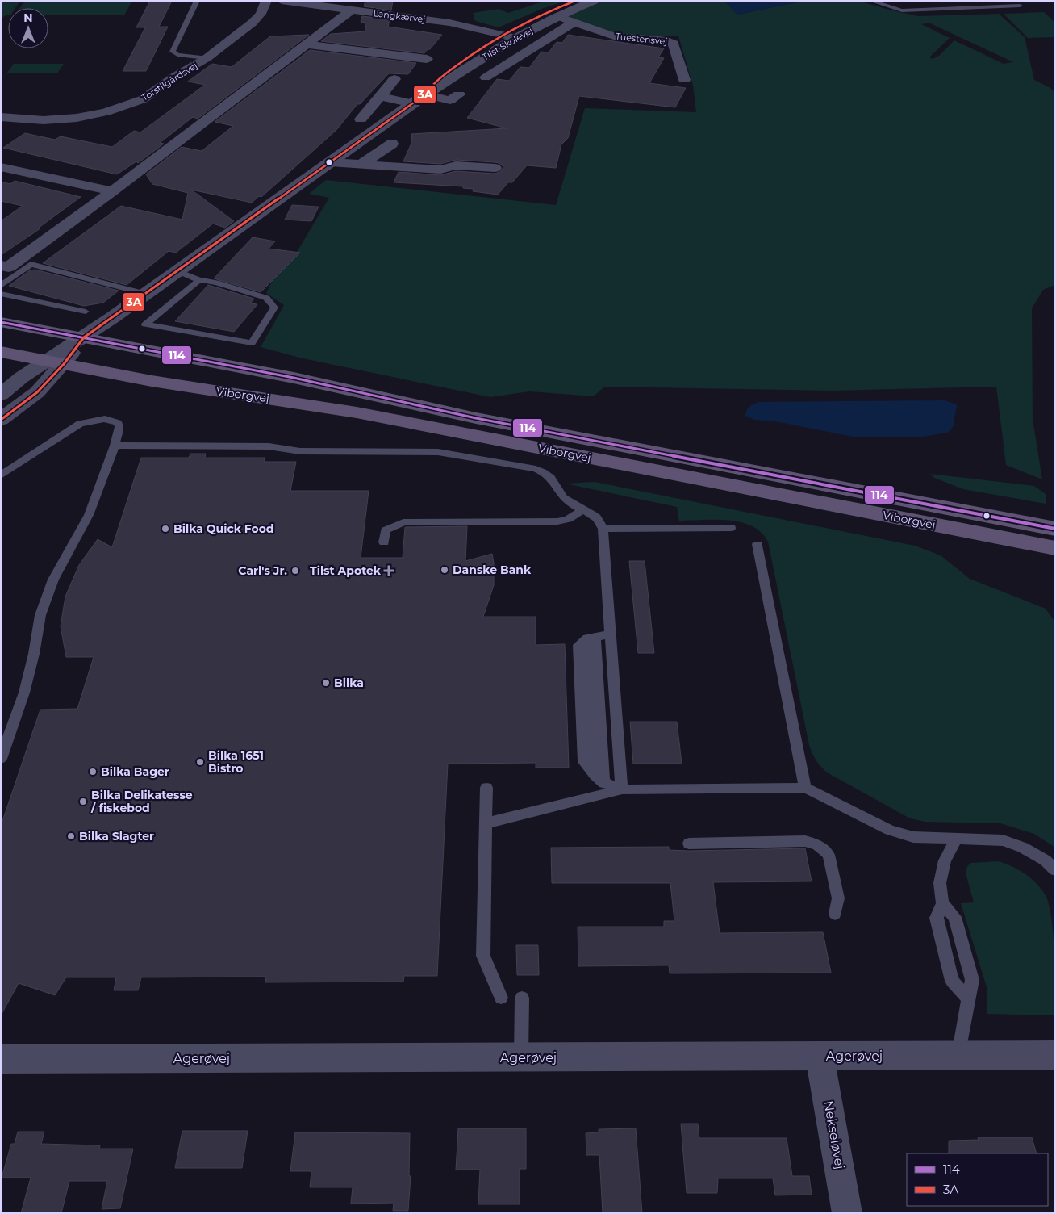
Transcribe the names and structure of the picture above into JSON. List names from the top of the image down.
{
  "streets": {
    "main road": ["Viborgvej"],
    "street": [
      "Langkærvej",
      "Tuestensvej",
      "Tilst Skolevej",
      "Torstilgårdsvej",
      "Agerøvej",
      "Nekseløvej"
    ]
  },
  "crossings": [
    ["Langkærvej", "Tilst Skolevej"],
    ["Tuestensvej", "Tilst Skolevej"],
    ["Tilst Skolevej", "Viborgvej"],
    ["Agerøvej", "Nekseløvej"]
  ],
  "places": {
    "other": [
      "Bilka Quick Food",
      "Danske Bank",
      "Carl's Jr.",
      "Bilka",
      "Bilka 1651 Bistro",
      "Bilka Bager",
      "Bilka Delikatesse / fiskebod",
      "Bilka Slagter"
    ],
    "health": ["Tilst Apotek"]
  },
  "lines": ["transit line 3A", "transit line 114"],
  "legend": ["114", "3A"],
  "north": "top"
}
